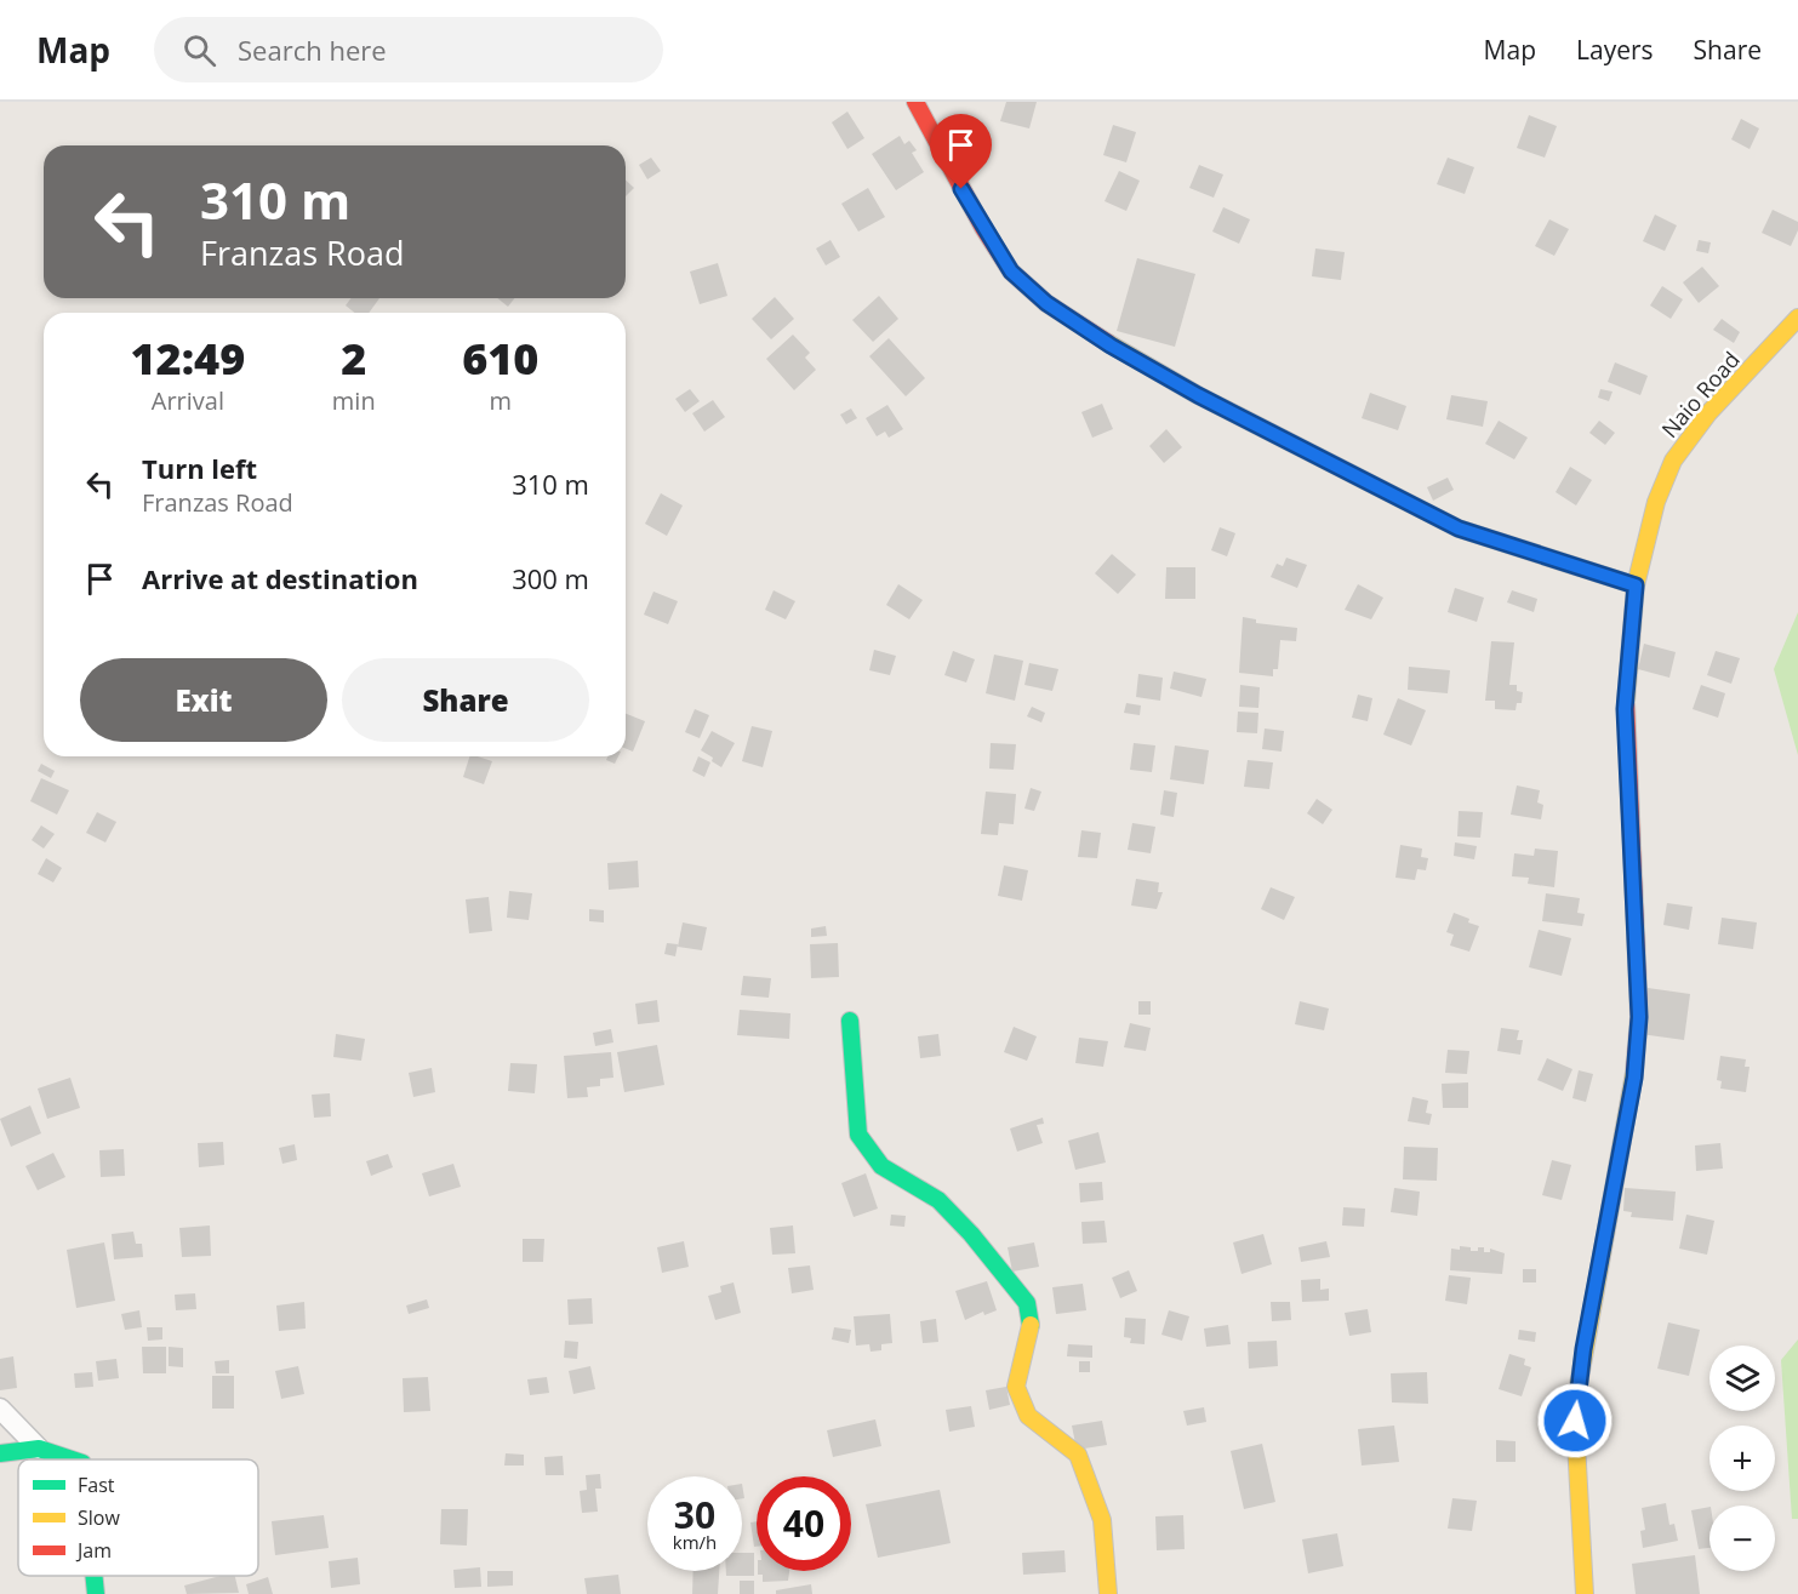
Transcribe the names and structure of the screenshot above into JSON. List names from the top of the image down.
{
  "streets": {
    "street": ["Naio Road"]
  },
  "legend": ["Fast", "Slow", "Jam"],
  "page": {
    "header": "Map",
    "search": "Search here",
    "nav": ["Map", "Layers", "Share"],
    "turn": ["310 m", "Franzas Road"],
    "eta": [
      "12:49",
      "Arrival",
      "2",
      "min",
      "610",
      "m"
    ],
    "list": [
      {
        "name": "Turn left",
        "note": "Franzas Road",
        "value": "310 m"
      },
      {
        "name": "Arrive at destination",
        "value": "300 m"
      }
    ],
    "buttons": ["Exit", "Share"],
    "map_buttons": ["+", "−"],
    "speed": "30 km/h",
    "limit": "40"
  }
}
